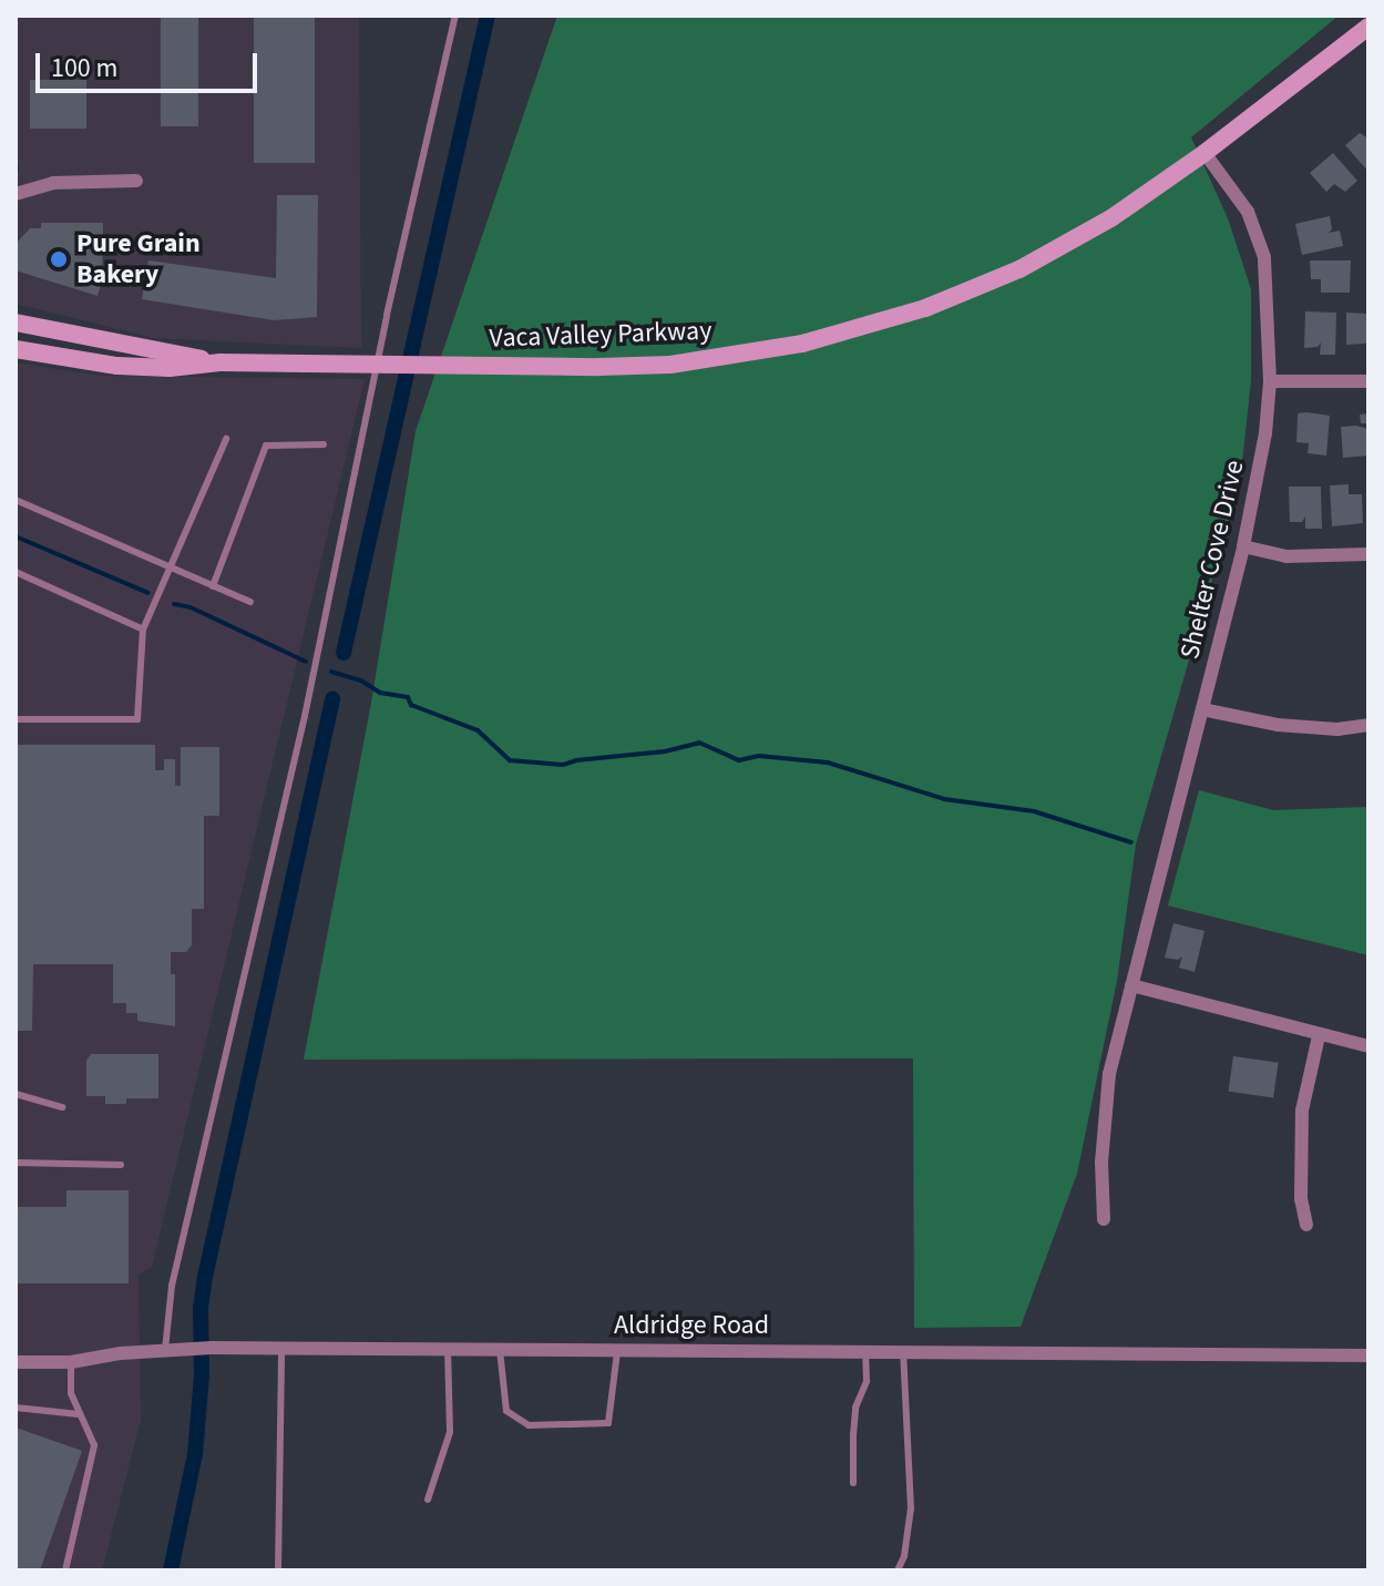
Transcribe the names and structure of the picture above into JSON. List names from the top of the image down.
{
  "streets": {
    "street": ["Vaca Valley Parkway", "Shelter Cove Drive", "Aldridge Road"]
  },
  "crossings": [
    ["Vaca Valley Parkway", "Shelter Cove Drive"]
  ],
  "places": ["Pure Grain Bakery"],
  "scale_bar": "100 m"
}
